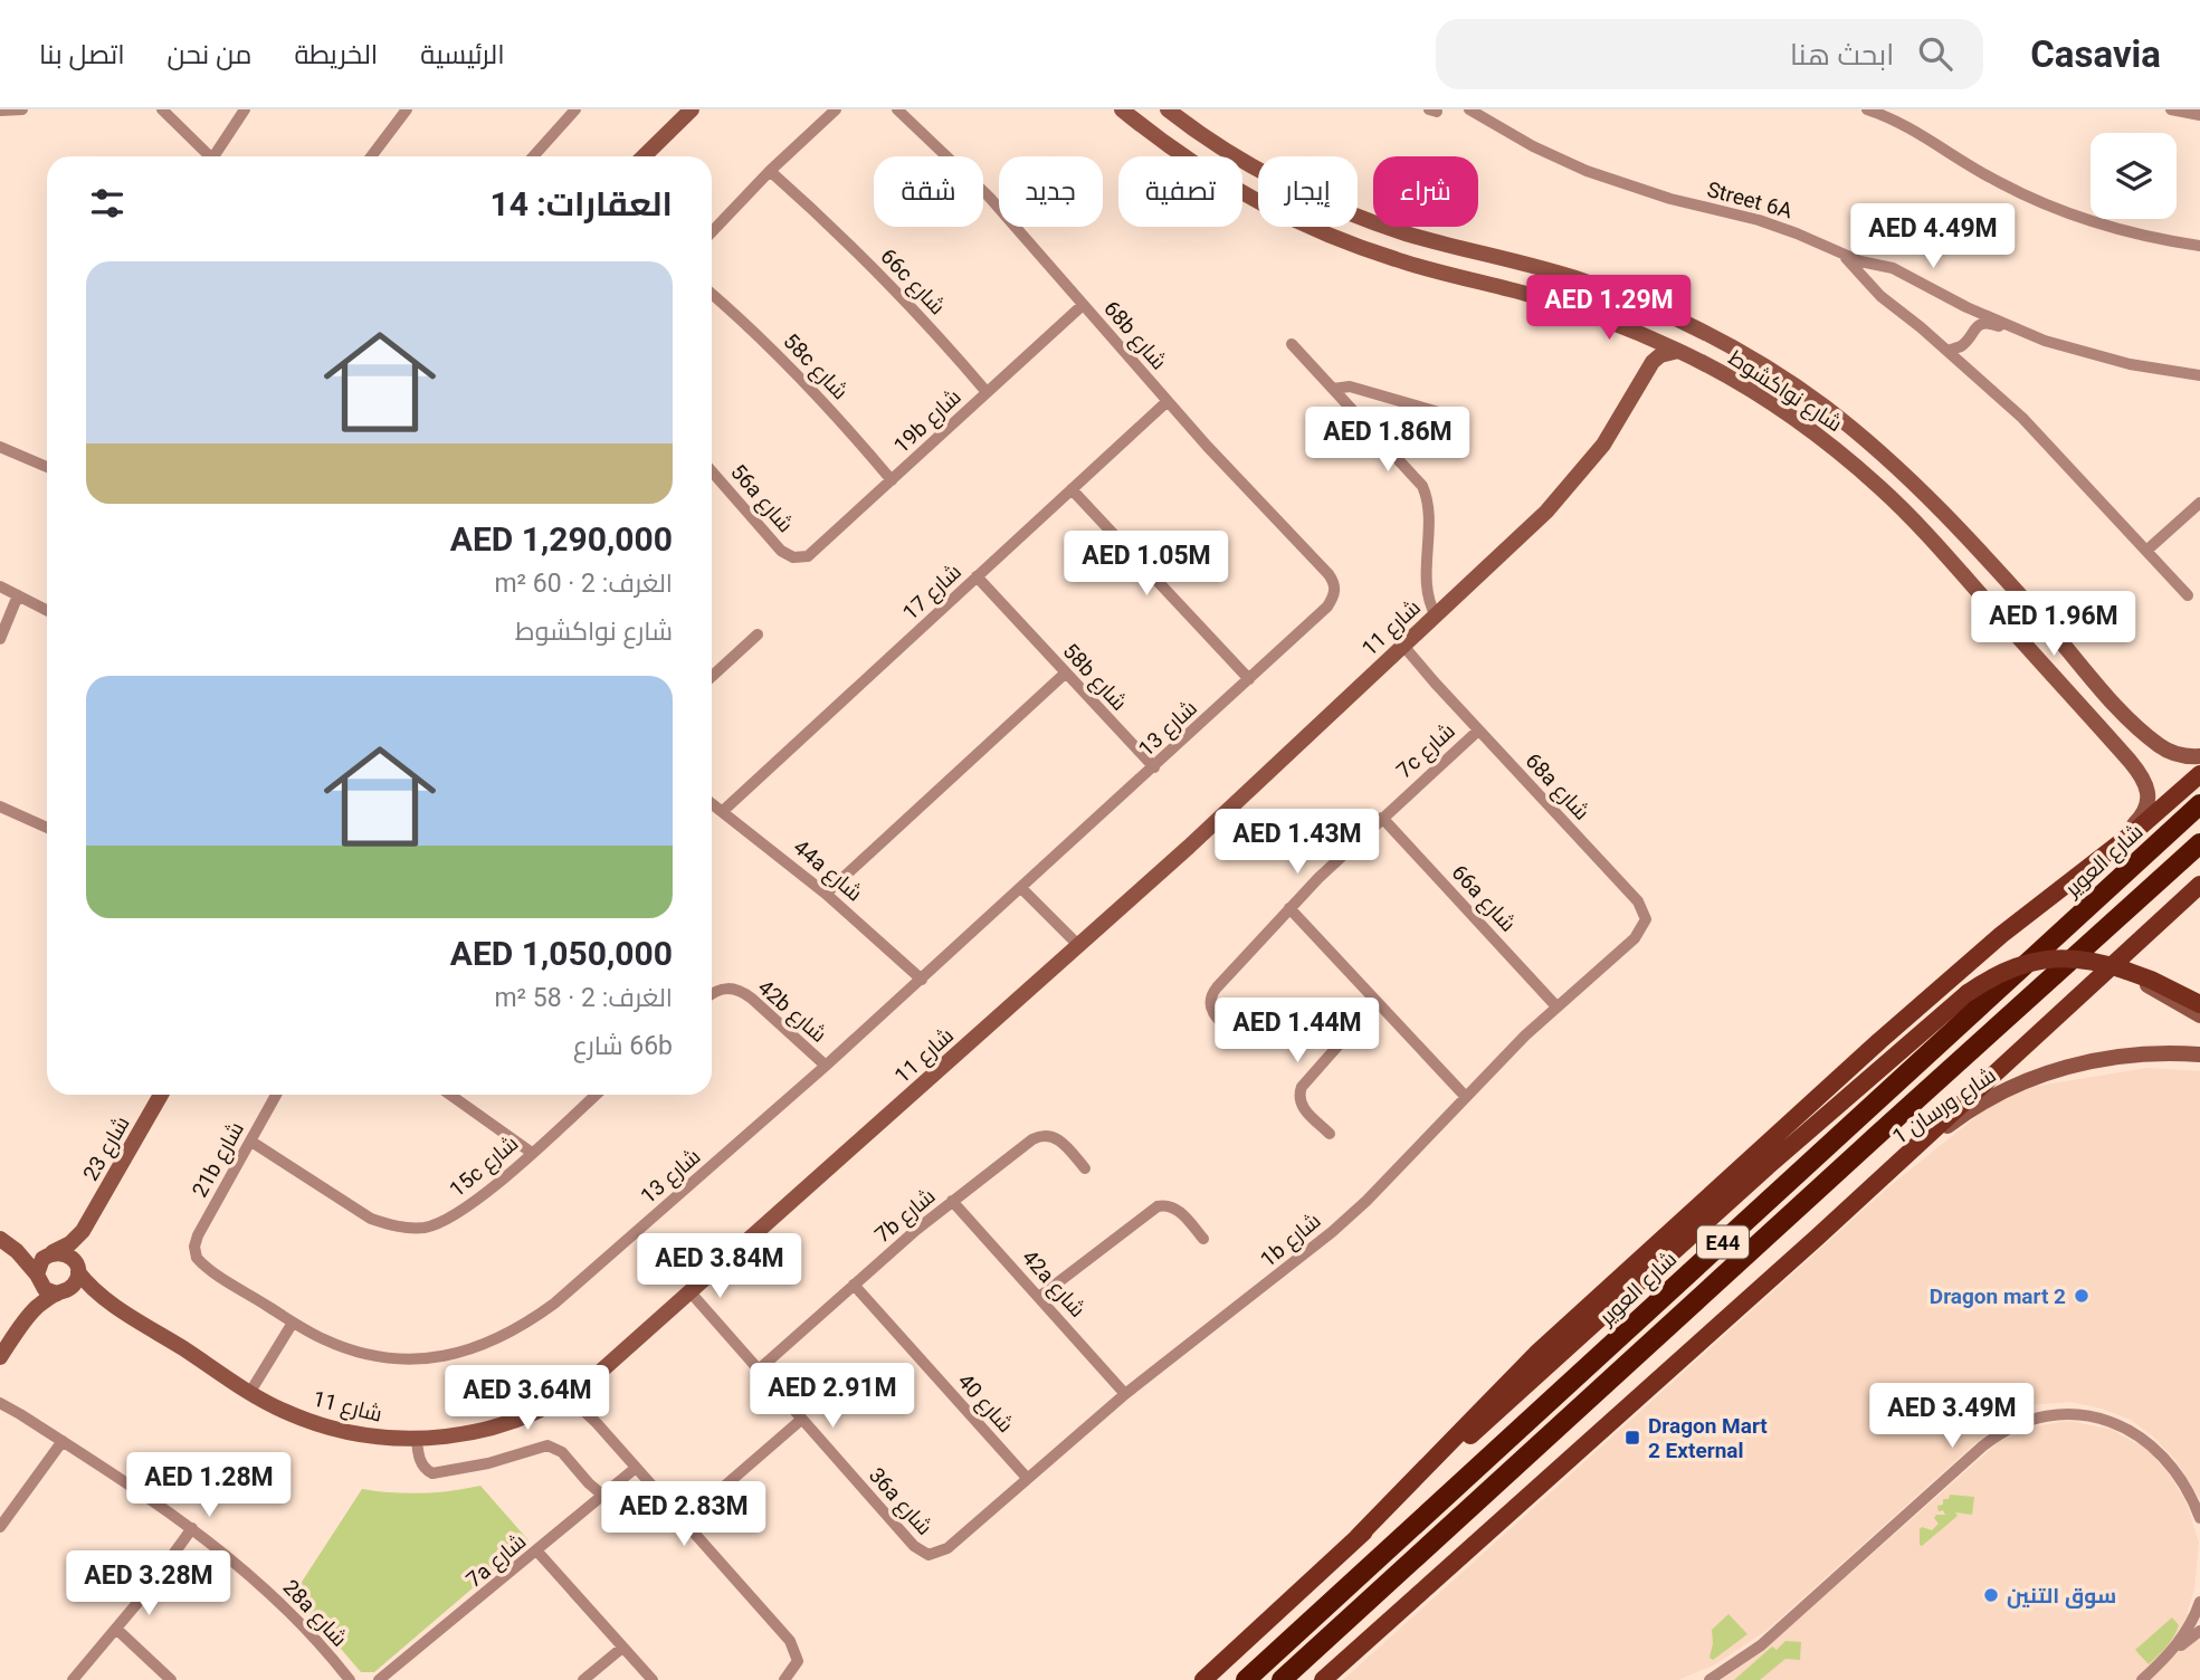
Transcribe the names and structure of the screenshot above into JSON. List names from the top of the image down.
{
  "streets": {
    "highway": ["شارع العوير", "E44"],
    "street": [
      "Street 6A",
      "66c شارع",
      "68b شارع",
      "58c شارع",
      "شارع نواكشوط",
      "19b شارع",
      "56a شارع",
      "شارع 17",
      "شارع 11",
      "58b شارع",
      "شارع 13",
      "7c شارع",
      "68a شارع",
      "44a شارع",
      "66a شارع",
      "42b شارع",
      "شارع ورسان 1",
      "شارع 23",
      "21b شارع",
      "15c شارع",
      "7b شارع",
      "1b شارع",
      "42a شارع",
      "شارع 40",
      "36a شارع",
      "7a شارع",
      "28a شارع"
    ]
  },
  "crossings": [
    ["66c شارع", "19b شارع"],
    ["68b شارع", "19b شارع"],
    ["68b شارع", "شارع 17"],
    ["68b شارع", "شارع 13"],
    ["58c شارع", "19b شارع"],
    ["19b شارع", "56a شارع"],
    ["شارع 17", "58b شارع"],
    ["شارع 17", "44a شارع"],
    ["شارع 11", "68a شارع"],
    ["شارع 11", "شارع 23"],
    ["شارع 11", "36a شارع"],
    ["58b شارع", "شارع 13"],
    ["شارع 13", "44a شارع"],
    ["شارع 13", "42b شارع"],
    ["شارع 13", "21b شارع"],
    ["7c شارع", "68a شارع"],
    ["7c شارع", "66a شارع"],
    ["68a شارع", "1b شارع"],
    ["66a شارع", "1b شارع"],
    ["21b شارع", "15c شارع"],
    ["7b شارع", "42a شارع"],
    ["7b شارع", "شارع 40"],
    ["7b شارع", "36a شارع"],
    ["1b شارع", "42a شارع"],
    ["1b شارع", "شارع 40"],
    ["1b شارع", "36a شارع"]
  ],
  "places": {
    "other": ["Dragon mart 2", "سوق التنين"],
    "transit": ["Dragon Mart 2 External"]
  },
  "page": {
    "header": "Casavia",
    "search": "ابحث هنا",
    "nav": [
      "الرئيسية",
      "الخريطة",
      "من نحن",
      "اتصل بنا"
    ],
    "chip": [
      "شراء",
      "إيجار",
      "تصفية",
      "جديد",
      "شقة"
    ],
    "heading": "العقارات: 14",
    "price": [
      "AED 4.49M",
      "AED 1.29M",
      "AED 1.86M",
      "AED 1.05M",
      "AED 1.96M",
      "AED 1.43M",
      "AED 1.44M",
      "AED 3.84M",
      "AED 2.91M",
      "AED 3.64M",
      "AED 3.49M",
      "AED 1.28M",
      "AED 2.83M",
      "AED 3.28M"
    ],
    "list": [
      {
        "name": "AED 1,290,000",
        "note": "الغرف: 2 · 60 m² · شارع نواكشوط"
      },
      {
        "name": "AED 1,050,000",
        "note": "الغرف: 2 · 58 m² · 66b شارع"
      }
    ]
  }
}
